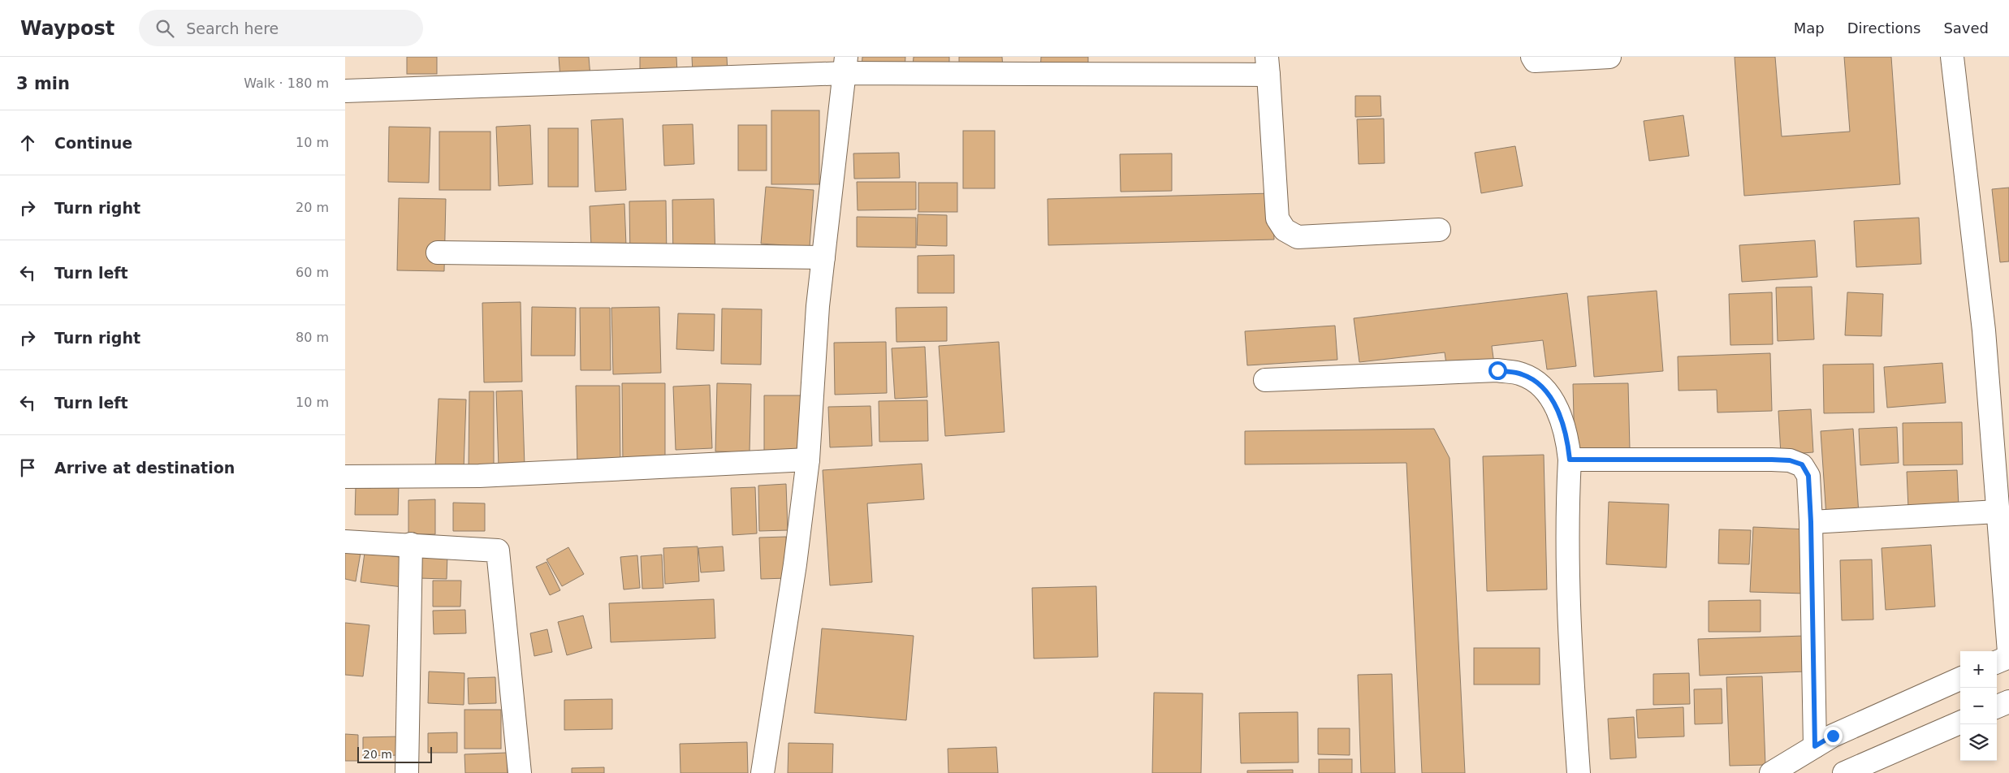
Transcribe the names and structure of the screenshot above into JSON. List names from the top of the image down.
{
  "scale_bar": "20 m",
  "page": {
    "header": "Waypost",
    "search": "Search here",
    "nav": ["Map", "Directions", "Saved"],
    "heading": ["3 min", "Walk · 180 m"],
    "list": [
      ["Continue", "10 m"],
      ["Turn right", "20 m"],
      ["Turn left", "60 m"],
      ["Turn right", "80 m"],
      ["Turn left", "10 m"],
      "Arrive at destination"
    ],
    "map_buttons": ["+", "−"],
    "scale": "20 m"
  }
}
